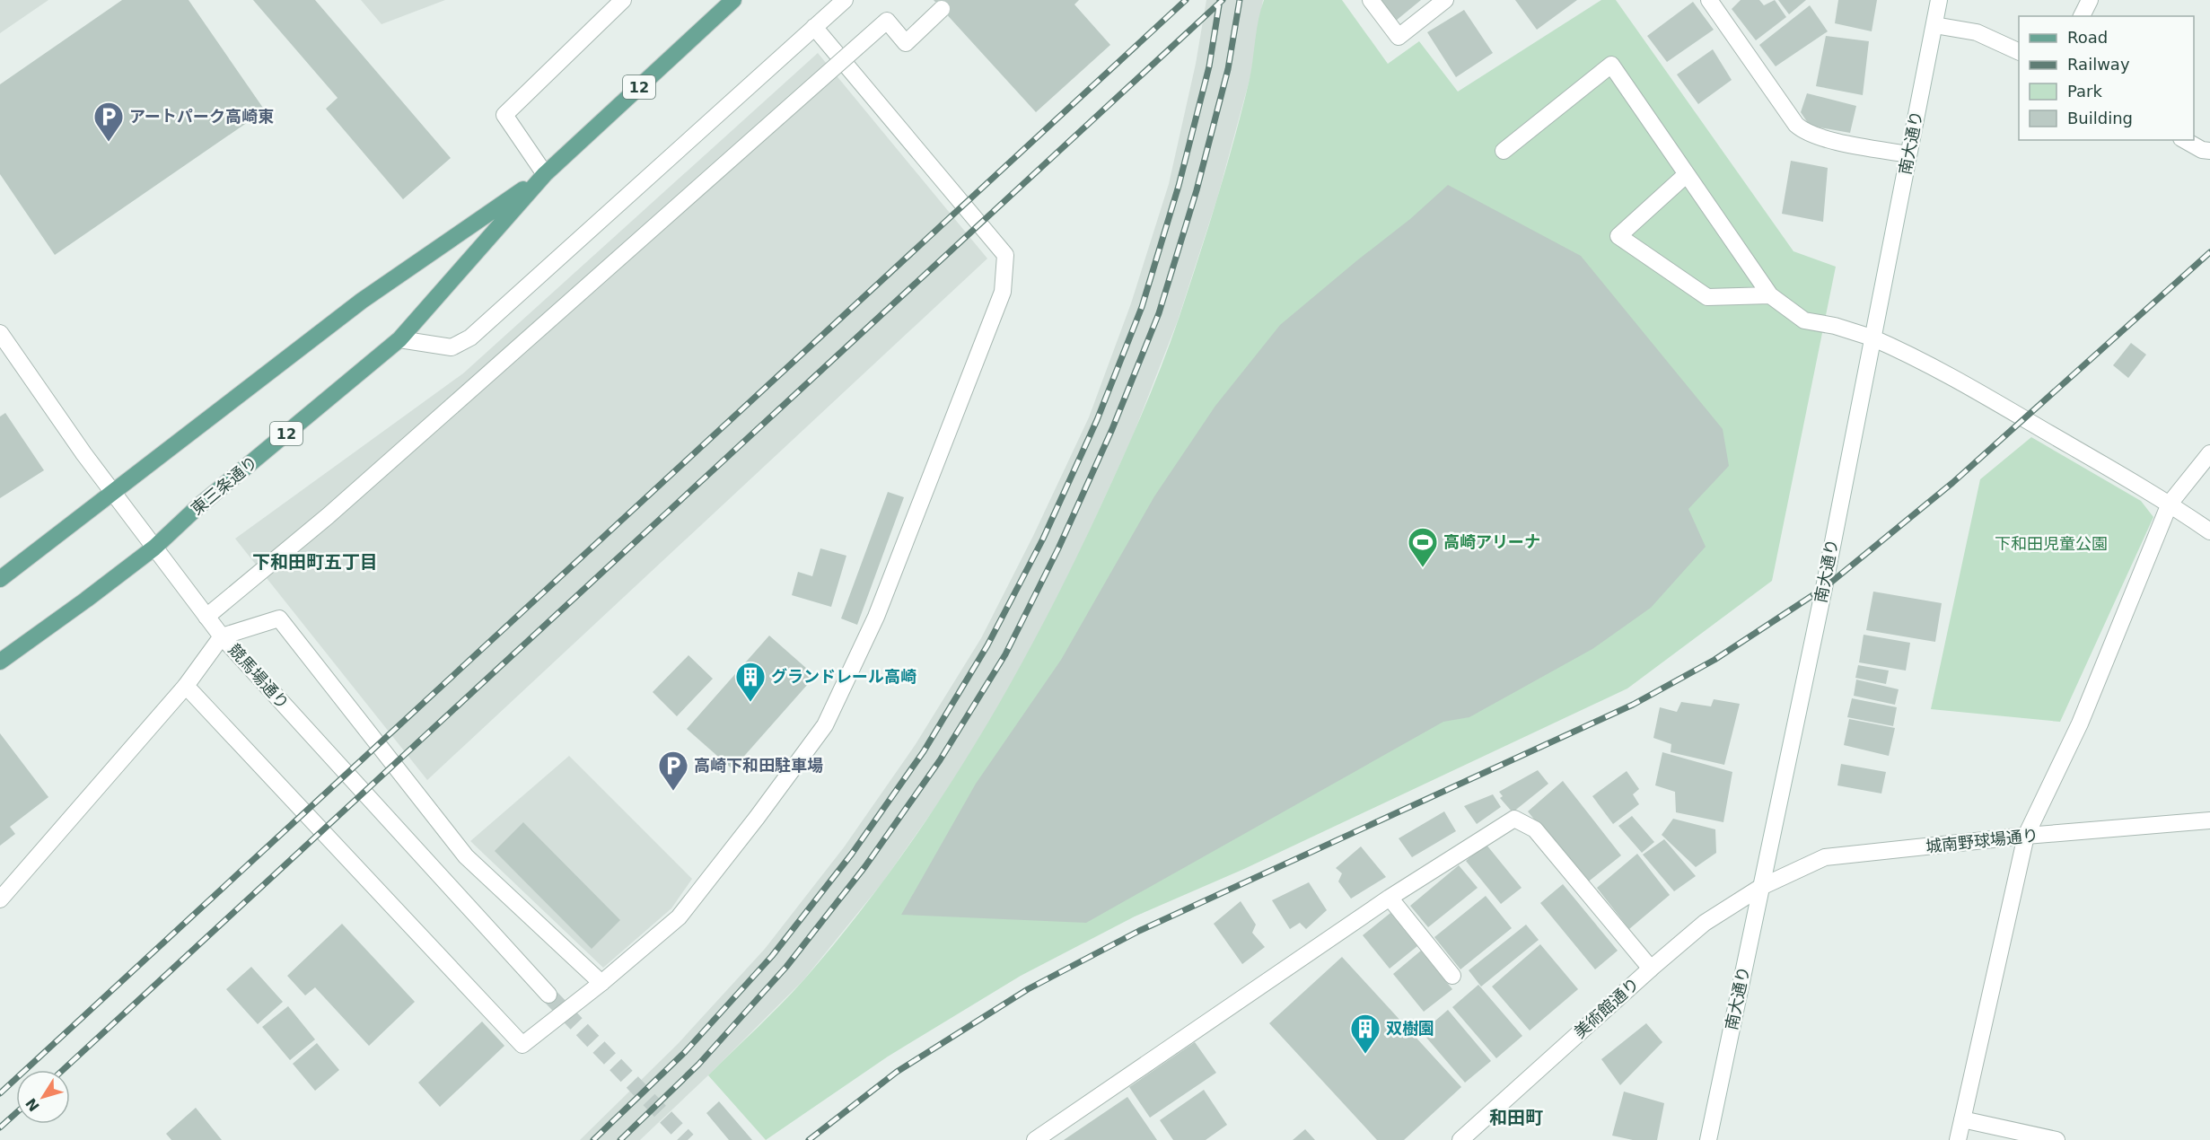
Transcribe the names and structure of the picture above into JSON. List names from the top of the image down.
{
  "streets": {
    "main road": ["12", "東三条通り"],
    "street": [
      "南大通り",
      "競馬場通り",
      "城南野球場通り",
      "美術館通り"
    ]
  },
  "crossings": [
    ["南大通り", "城南野球場通り"],
    ["南大通り", "美術館通り"],
    ["東三条通り", "競馬場通り"],
    ["城南野球場通り", "美術館通り"]
  ],
  "districts": ["下和田町五丁目", "和田町"],
  "parks": ["下和田児童公園"],
  "places": {
    "parking": ["アートパーク高崎東", "高崎下和田駐車場"],
    "sports": ["高崎アリーナ"],
    "building": ["グランドレール高崎", "双樹園"]
  },
  "legend": [
    "Road",
    "Railway",
    "Park",
    "Building"
  ],
  "north": "bottom left"
}
